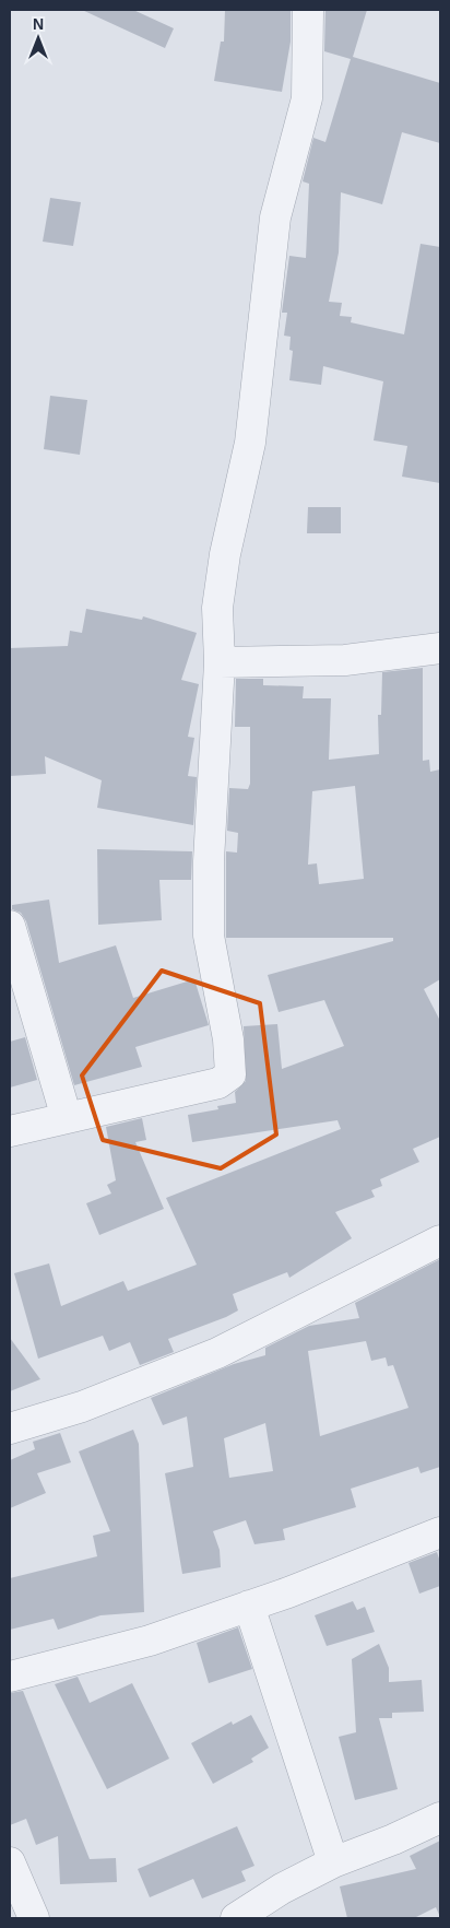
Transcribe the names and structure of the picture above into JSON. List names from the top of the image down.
{
  "north": "top"
}
